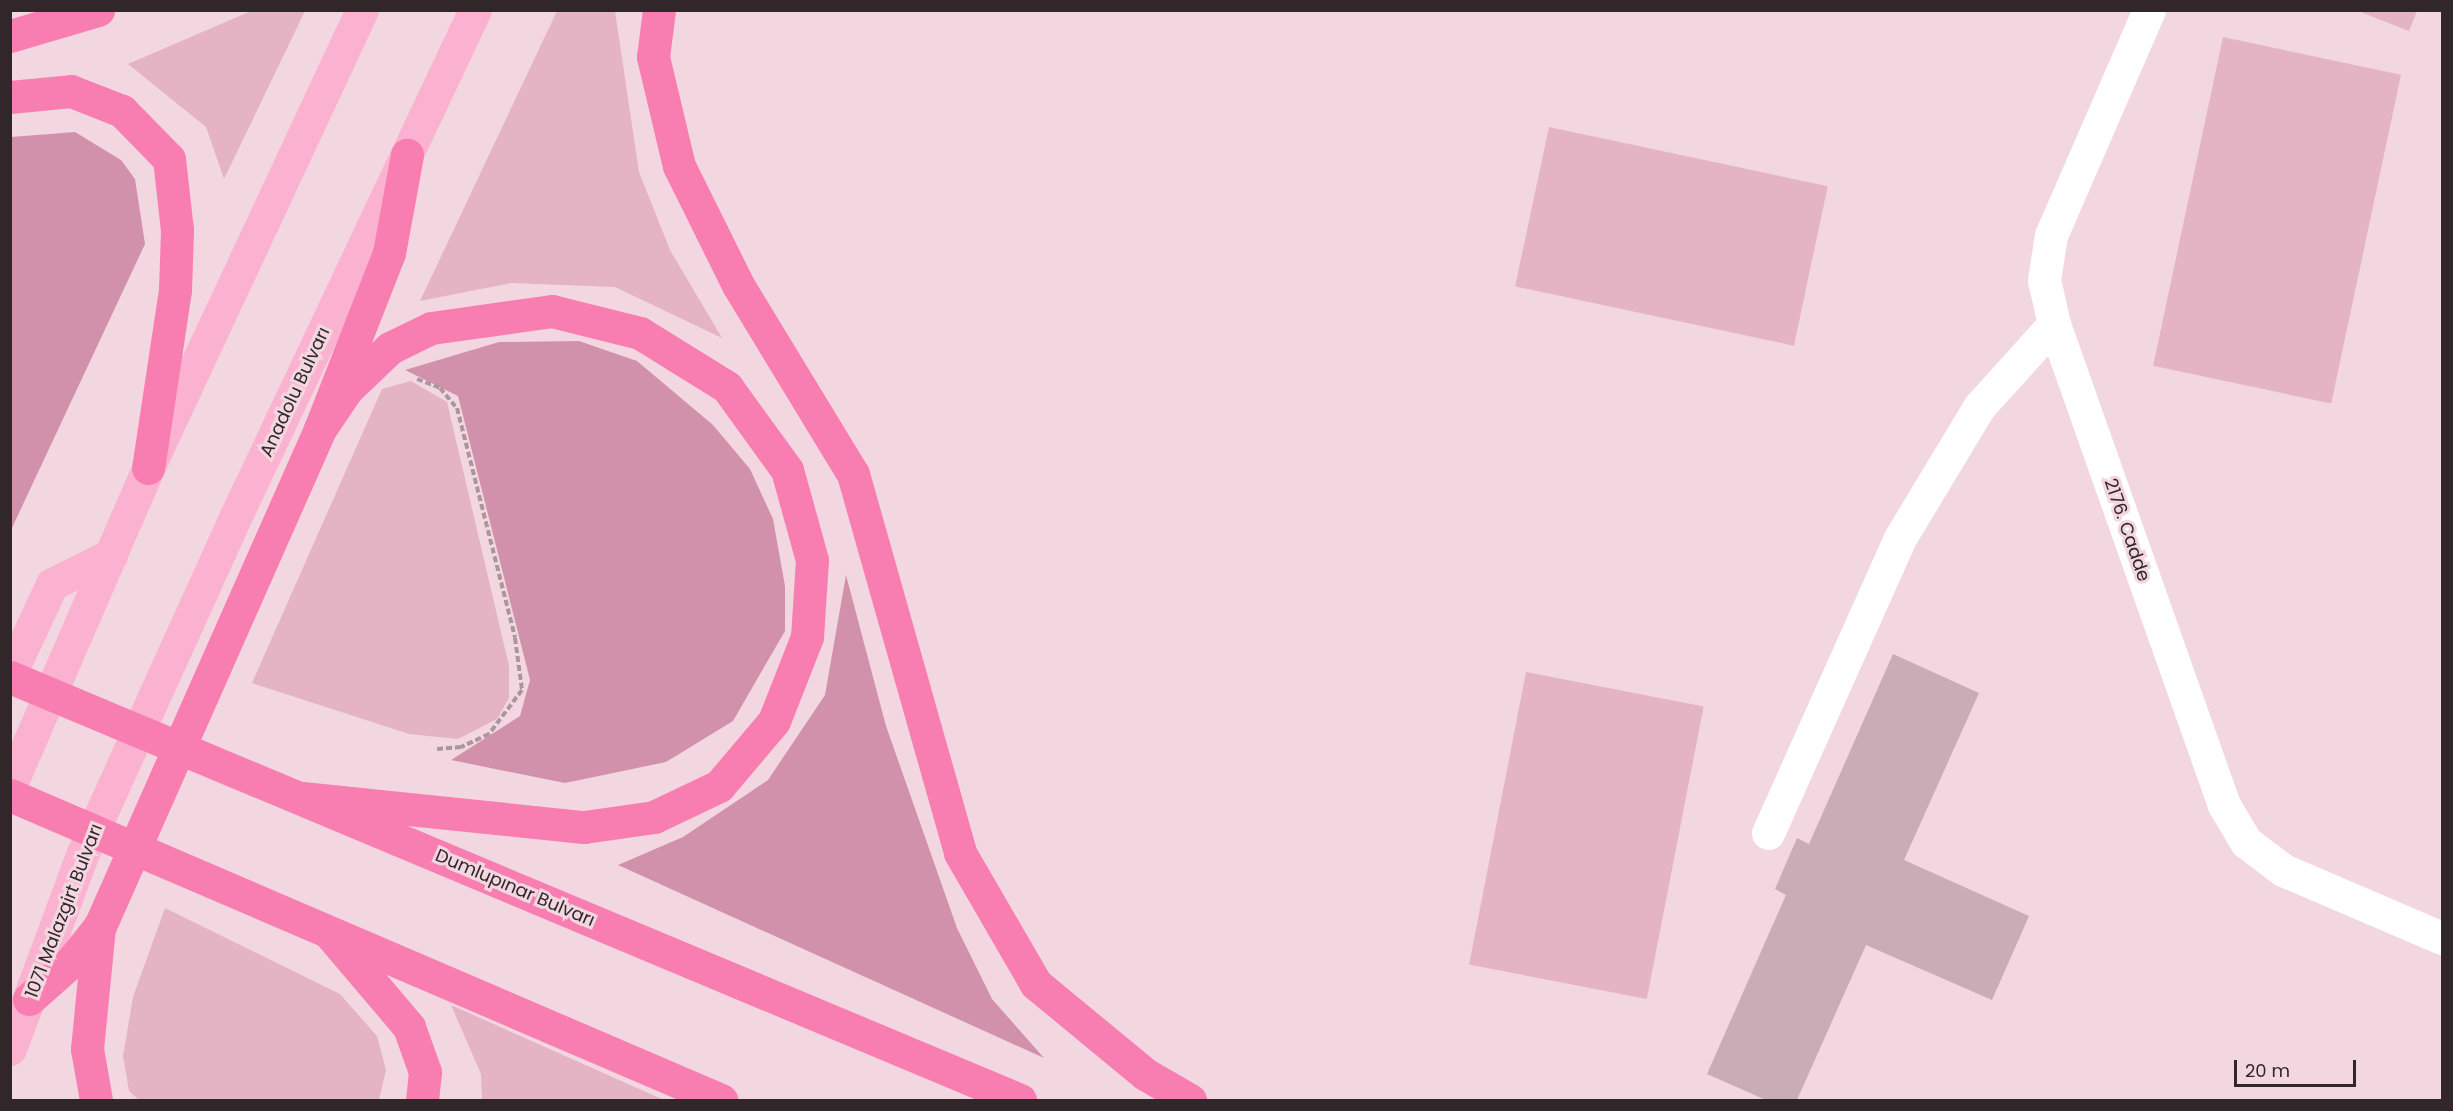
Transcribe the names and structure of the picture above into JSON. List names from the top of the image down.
{
  "streets": {
    "highway": ["Dumlupınar Bulvarı"],
    "main road": ["Anadolu Bulvarı", "1071 Malazgirt Bulvarı"],
    "street": ["2176. Cadde"]
  },
  "crossings": [
    ["Anadolu Bulvarı", "1071 Malazgirt Bulvarı"]
  ],
  "scale_bar": "20 m"
}
